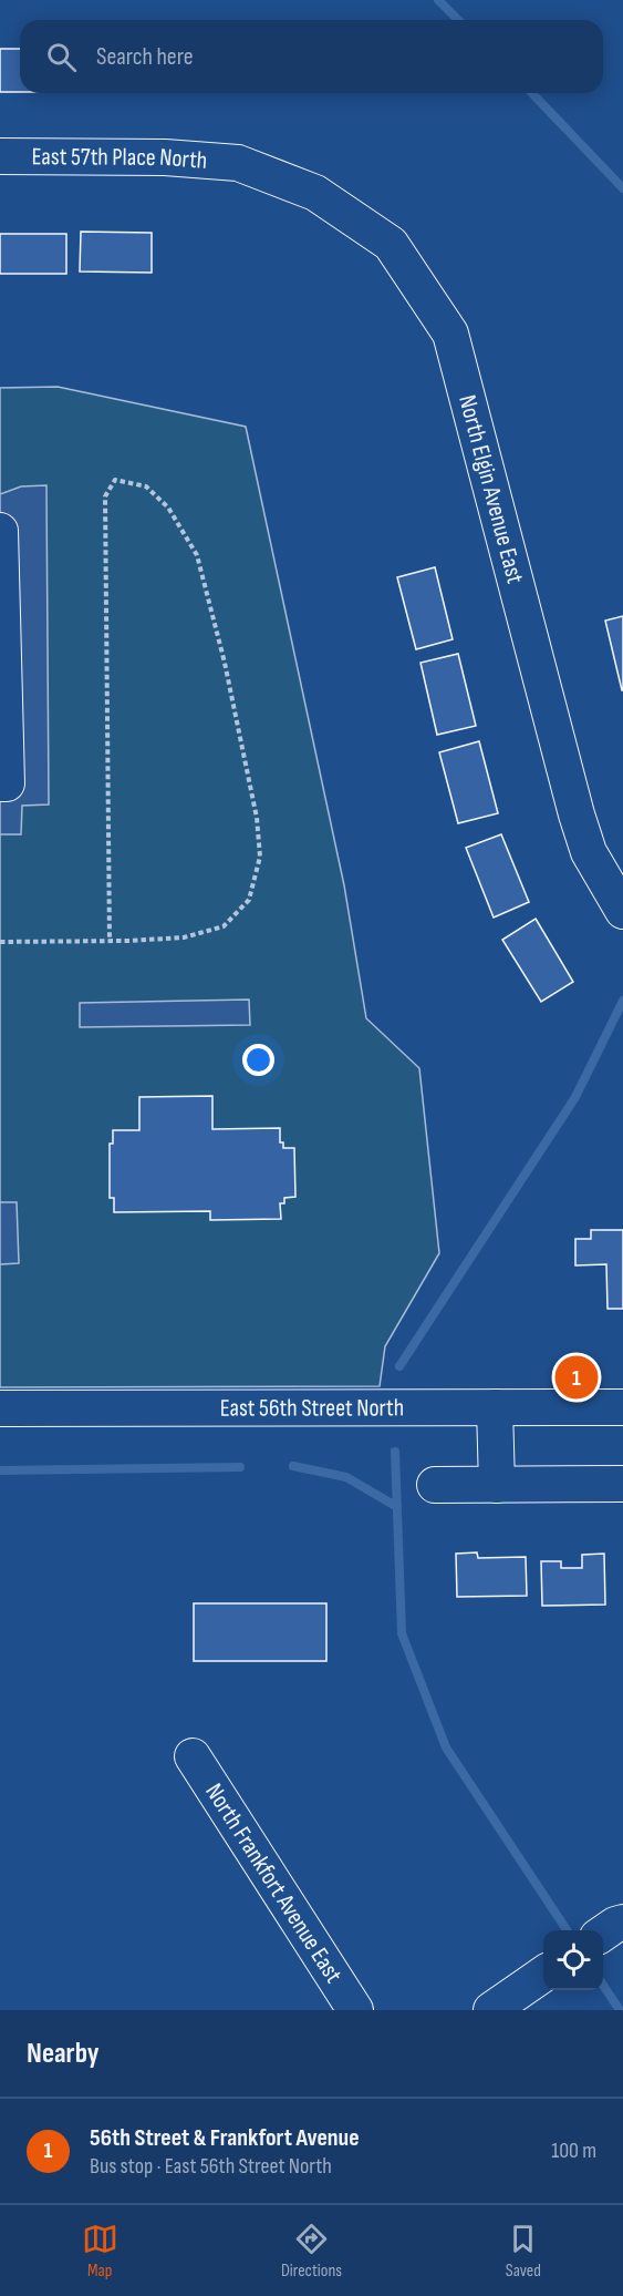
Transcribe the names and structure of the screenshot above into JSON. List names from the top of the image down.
{
  "streets": {
    "street": [
      "East 57th Place North",
      "North Elgin Avenue East",
      "East 56th Street North",
      "North Frankfort Avenue East"
    ]
  },
  "crossings": [
    ["East 57th Place North", "North Elgin Avenue East"]
  ],
  "page": {
    "search": "Search here",
    "pins": "1",
    "heading": "Nearby",
    "list": [
      {
        "mark": "1",
        "name": "56th Street & Frankfort Avenue",
        "note": "Bus stop · East 56th Street North",
        "value": "100 m"
      }
    ],
    "nav": ["Map", "Directions", "Saved"]
  }
}
